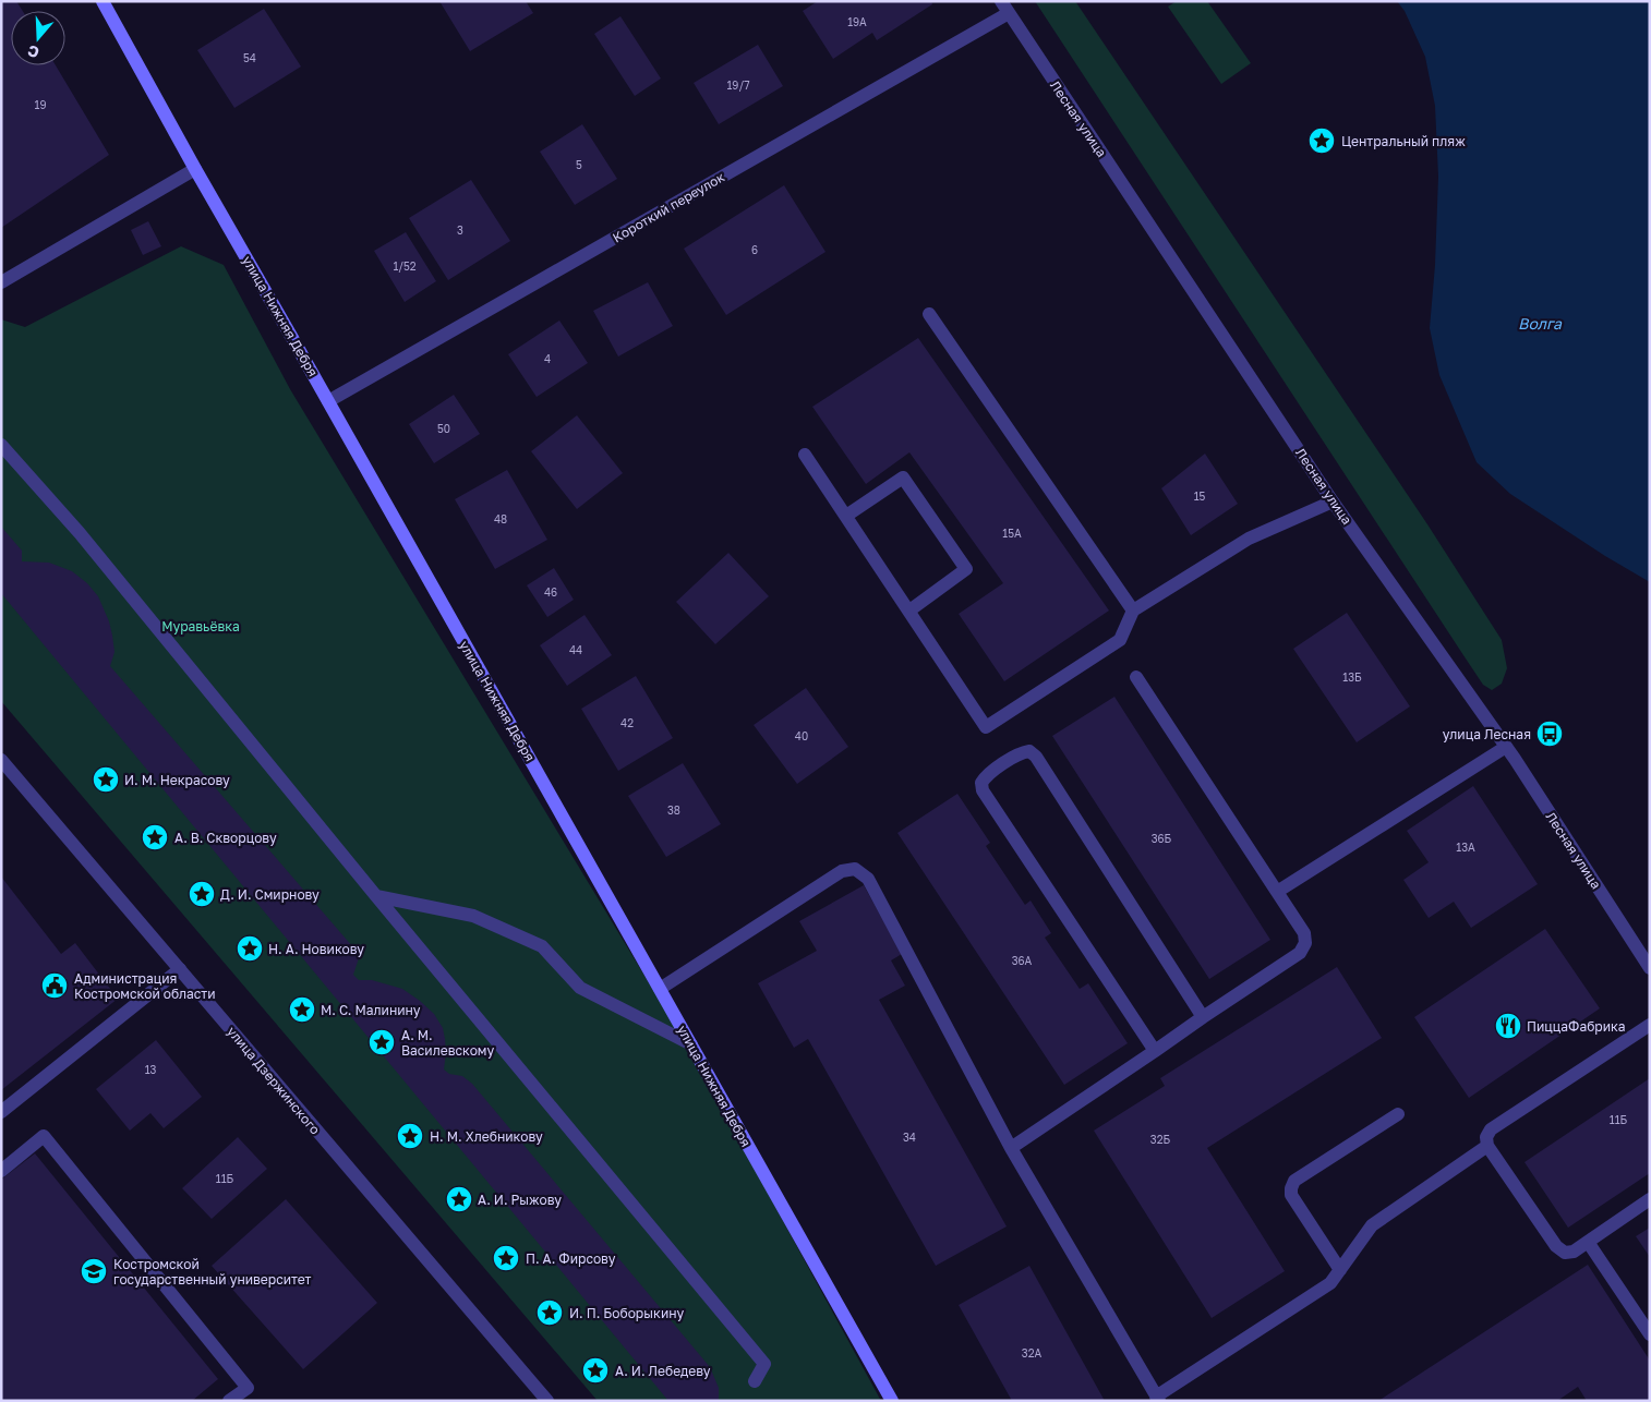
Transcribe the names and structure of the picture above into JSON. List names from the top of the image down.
{
  "streets": {
    "main road": ["улица Нижняя Дебря"],
    "street": ["Лесная улица", "Короткий переулок", "улица Дзержинского"]
  },
  "crossings": [
    ["Лесная улица", "Короткий переулок"],
    ["Короткий переулок", "улица Нижняя Дебря"]
  ],
  "water": ["Волга"],
  "parks": ["Муравьёвка"],
  "places": {
    "place": [
      "Центральный пляж",
      "И. М. Некрасову",
      "А. В. Скворцову",
      "Д. И. Смирнову",
      "Н. А. Новикову",
      "М. С. Малинину",
      "А. М. Василевскому",
      "Н. М. Хлебникову",
      "А. И. Рыжову",
      "П. А. Фирсову",
      "И. П. Боборыкину",
      "А. И. Лебедеву"
    ],
    "bus stop": ["улица Лесная"],
    "public building": ["Администрация Костромской области"],
    "restaurant": ["ПиццаФабрика"],
    "school or university": ["Костромской государственный университет"]
  },
  "house_numbers": [
    "19А",
    "54",
    "19/7",
    "19",
    "5",
    "3",
    "6",
    "1/52",
    "4",
    "50",
    "15",
    "48",
    "15А",
    "46",
    "44",
    "13Б",
    "42",
    "40",
    "38",
    "36Б",
    "13А",
    "36А",
    "13",
    "11Б",
    "34",
    "32Б",
    "11Б",
    "32А"
  ],
  "north": "bottom"
}
